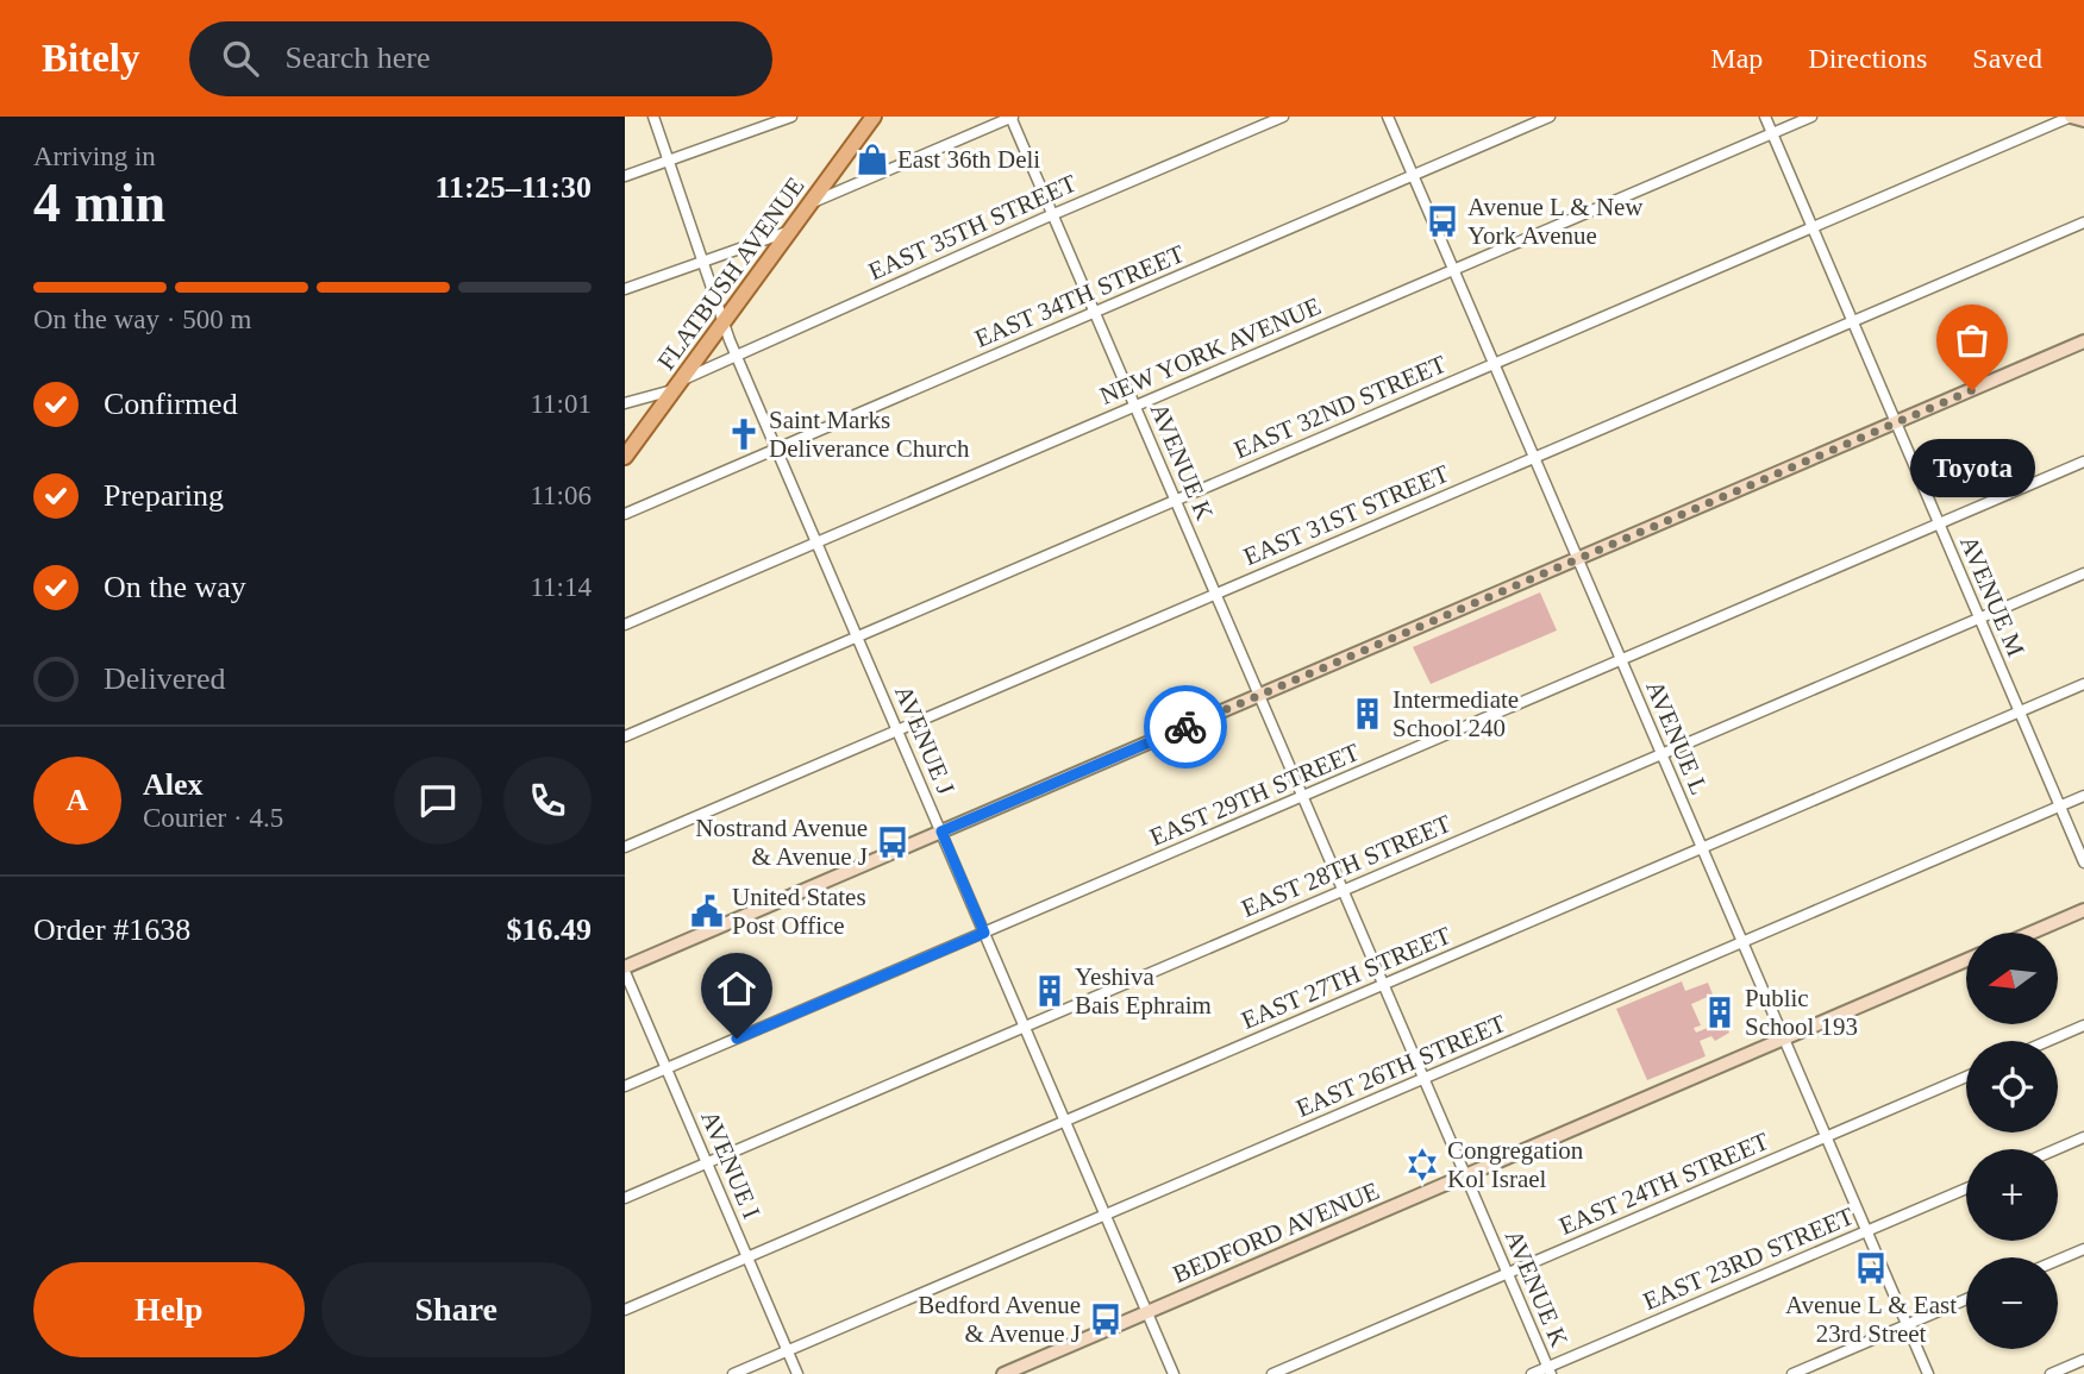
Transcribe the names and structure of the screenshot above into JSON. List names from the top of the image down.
{
  "streets": {
    "main road": ["FLATBUSH AVENUE", "BEDFORD AVENUE"],
    "street": [
      "EAST 35TH STREET",
      "EAST 34TH STREET",
      "NEW YORK AVENUE",
      "EAST 32ND STREET",
      "AVENUE K",
      "EAST 31ST STREET",
      "AVENUE M",
      "AVENUE L",
      "AVENUE J",
      "EAST 29TH STREET",
      "EAST 28TH STREET",
      "EAST 27TH STREET",
      "EAST 26TH STREET",
      "AVENUE I",
      "EAST 24TH STREET",
      "EAST 23RD STREET"
    ]
  },
  "crossings": [
    ["EAST 35TH STREET", "FLATBUSH AVENUE"],
    ["EAST 35TH STREET", "AVENUE K"],
    ["EAST 35TH STREET", "AVENUE J"],
    ["FLATBUSH AVENUE", "AVENUE J"],
    ["EAST 34TH STREET", "AVENUE K"],
    ["EAST 34TH STREET", "AVENUE L"],
    ["EAST 34TH STREET", "AVENUE J"],
    ["NEW YORK AVENUE", "AVENUE K"],
    ["NEW YORK AVENUE", "AVENUE M"],
    ["NEW YORK AVENUE", "AVENUE L"],
    ["NEW YORK AVENUE", "AVENUE J"],
    ["EAST 32ND STREET", "AVENUE K"],
    ["EAST 32ND STREET", "AVENUE M"],
    ["EAST 32ND STREET", "AVENUE L"],
    ["EAST 32ND STREET", "AVENUE J"],
    ["AVENUE K", "EAST 31ST STREET"],
    ["AVENUE K", "EAST 29TH STREET"],
    ["AVENUE K", "EAST 28TH STREET"],
    ["AVENUE K", "EAST 27TH STREET"],
    ["AVENUE K", "EAST 26TH STREET"],
    ["AVENUE K", "EAST 24TH STREET"],
    ["AVENUE K", "BEDFORD AVENUE"],
    ["AVENUE K", "EAST 23RD STREET"],
    ["EAST 31ST STREET", "AVENUE M"],
    ["EAST 31ST STREET", "AVENUE L"],
    ["EAST 31ST STREET", "AVENUE J"],
    ["AVENUE M", "EAST 29TH STREET"],
    ["AVENUE M", "EAST 28TH STREET"],
    ["AVENUE M", "EAST 27TH STREET"],
    ["AVENUE M", "EAST 26TH STREET"],
    ["AVENUE L", "EAST 29TH STREET"],
    ["AVENUE L", "EAST 28TH STREET"],
    ["AVENUE L", "EAST 27TH STREET"],
    ["AVENUE L", "EAST 26TH STREET"],
    ["AVENUE L", "EAST 24TH STREET"],
    ["AVENUE L", "BEDFORD AVENUE"],
    ["AVENUE L", "EAST 23RD STREET"],
    ["AVENUE J", "EAST 29TH STREET"],
    ["AVENUE J", "EAST 28TH STREET"],
    ["AVENUE J", "EAST 27TH STREET"],
    ["AVENUE J", "EAST 26TH STREET"],
    ["AVENUE J", "BEDFORD AVENUE"],
    ["EAST 29TH STREET", "AVENUE I"],
    ["EAST 28TH STREET", "AVENUE I"],
    ["EAST 27TH STREET", "AVENUE I"],
    ["EAST 26TH STREET", "AVENUE I"]
  ],
  "places": {
    "shop": ["East 36th Deli"],
    "bus stop": [
      "Avenue L & New York Avenue",
      "Nostrand Avenue & Avenue J",
      "Avenue L & East 23rd Street",
      "Bedford Avenue & Avenue J"
    ],
    "other": ["Toyota"],
    "church": ["Saint Marks Deliverance Church"],
    "building": ["Intermediate School 240", "Yeshiva Bais Ephraim", "Public School 193"],
    "public building": ["United States Post Office"],
    "synagogue": ["Congregation Kol Israel"]
  },
  "north": "left",
  "page": {
    "header": "Bitely",
    "search": "Search here",
    "nav": ["Map", "Directions", "Saved"],
    "heading": ["4 min", "Arriving in", "11:25–11:30"],
    "panel": [
      "Alex",
      "Courier · 4.5",
      "Order #1638",
      "$16.49"
    ],
    "bar": "On the way · 500 m",
    "list": [
      ["Confirmed", "11:01"],
      ["Preparing", "11:06"],
      ["On the way", "11:14"],
      "Delivered"
    ],
    "bubble": "Toyota",
    "round": "A",
    "map_buttons": ["+", "−"],
    "buttons": ["Help", "Share"]
  }
}
